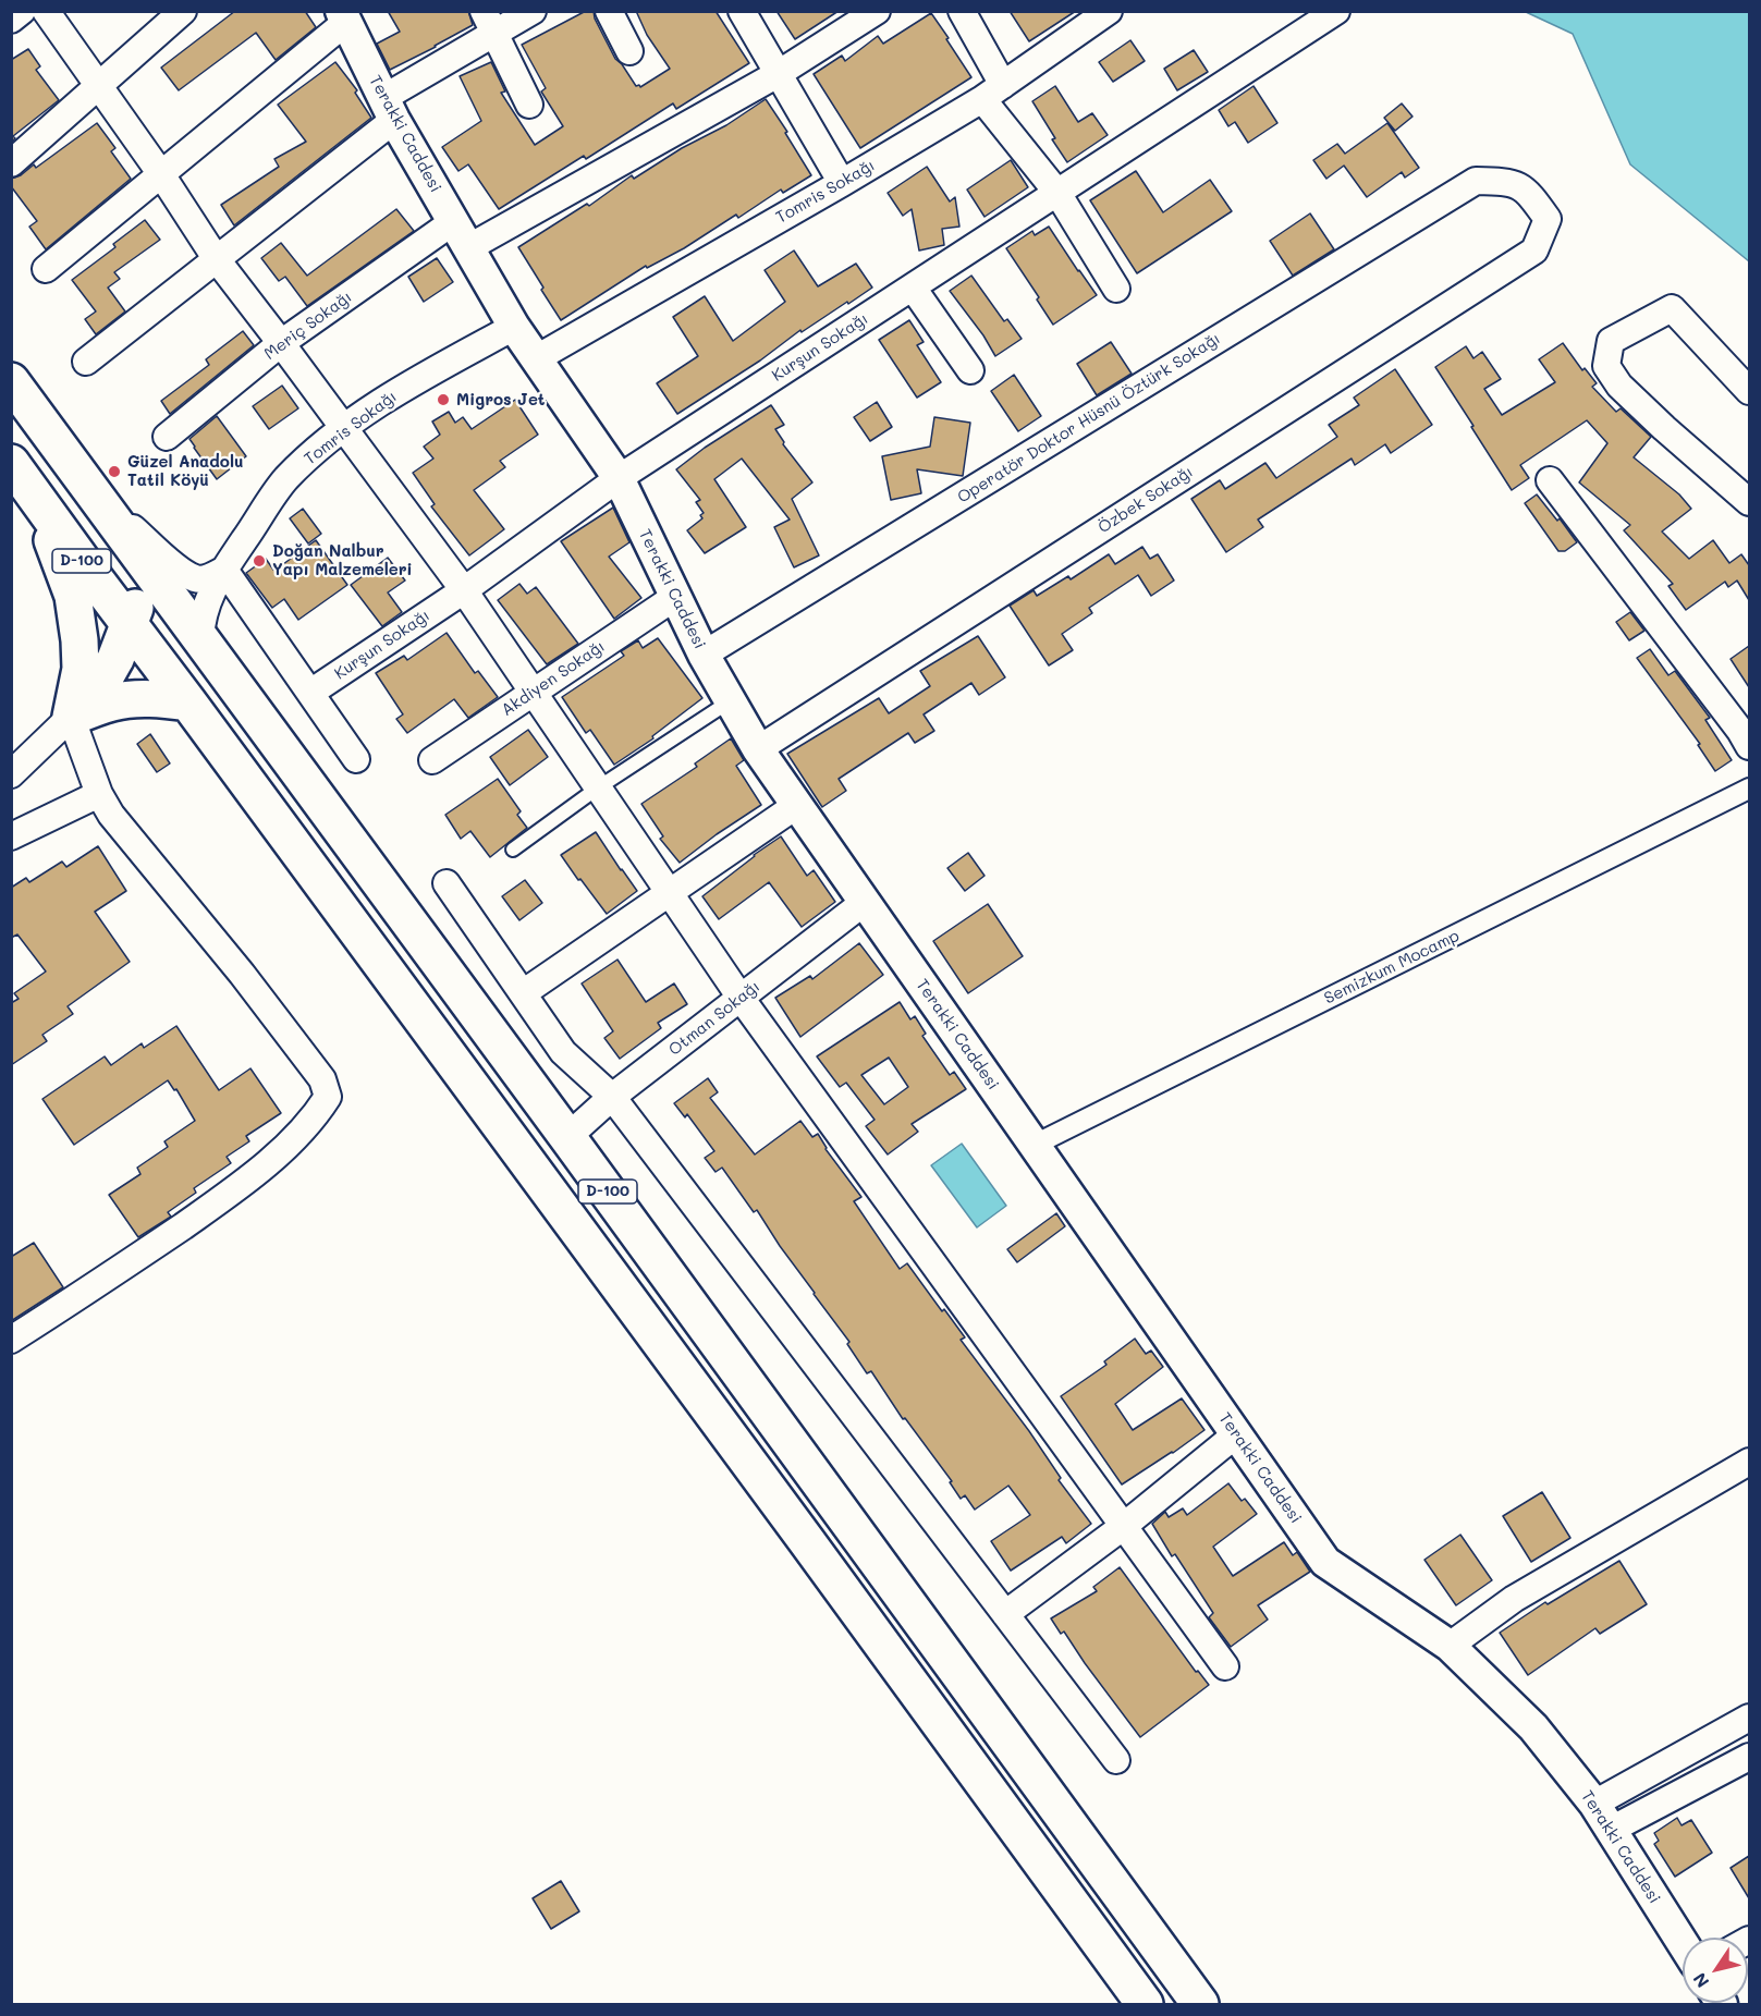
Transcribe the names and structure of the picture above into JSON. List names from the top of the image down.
{
  "streets": {
    "highway": ["D-100"],
    "street": [
      "Terakki Caddesi",
      "Tomris Sokağı",
      "Meriç Sokağı",
      "Kurşun Sokağı",
      "Operatör Doktor Hüsnü Öztürk Sokağı",
      "Özbek Sokağı",
      "Akdiyen Sokağı",
      "Semizkum Mocamp",
      "Otman Sokağı"
    ]
  },
  "crossings": [
    ["Terakki Caddesi", "Tomris Sokağı"],
    ["Terakki Caddesi", "Meriç Sokağı"],
    ["Terakki Caddesi", "Kurşun Sokağı"],
    ["Terakki Caddesi", "Operatör Doktor Hüsnü Öztürk Sokağı"],
    ["Terakki Caddesi", "Özbek Sokağı"],
    ["Terakki Caddesi", "Akdiyen Sokağı"],
    ["Terakki Caddesi", "Semizkum Mocamp"],
    ["Terakki Caddesi", "Otman Sokağı"],
    ["Tomris Sokağı", "D-100"],
    ["Operatör Doktor Hüsnü Öztürk Sokağı", "Özbek Sokağı"],
    ["D-100", "Otman Sokağı"]
  ],
  "places": ["Migros Jet", "Güzel Anadolu Tatil Köyü", "Doğan Nalbur Yapı Malzemeleri"],
  "north": "bottom left"
}
